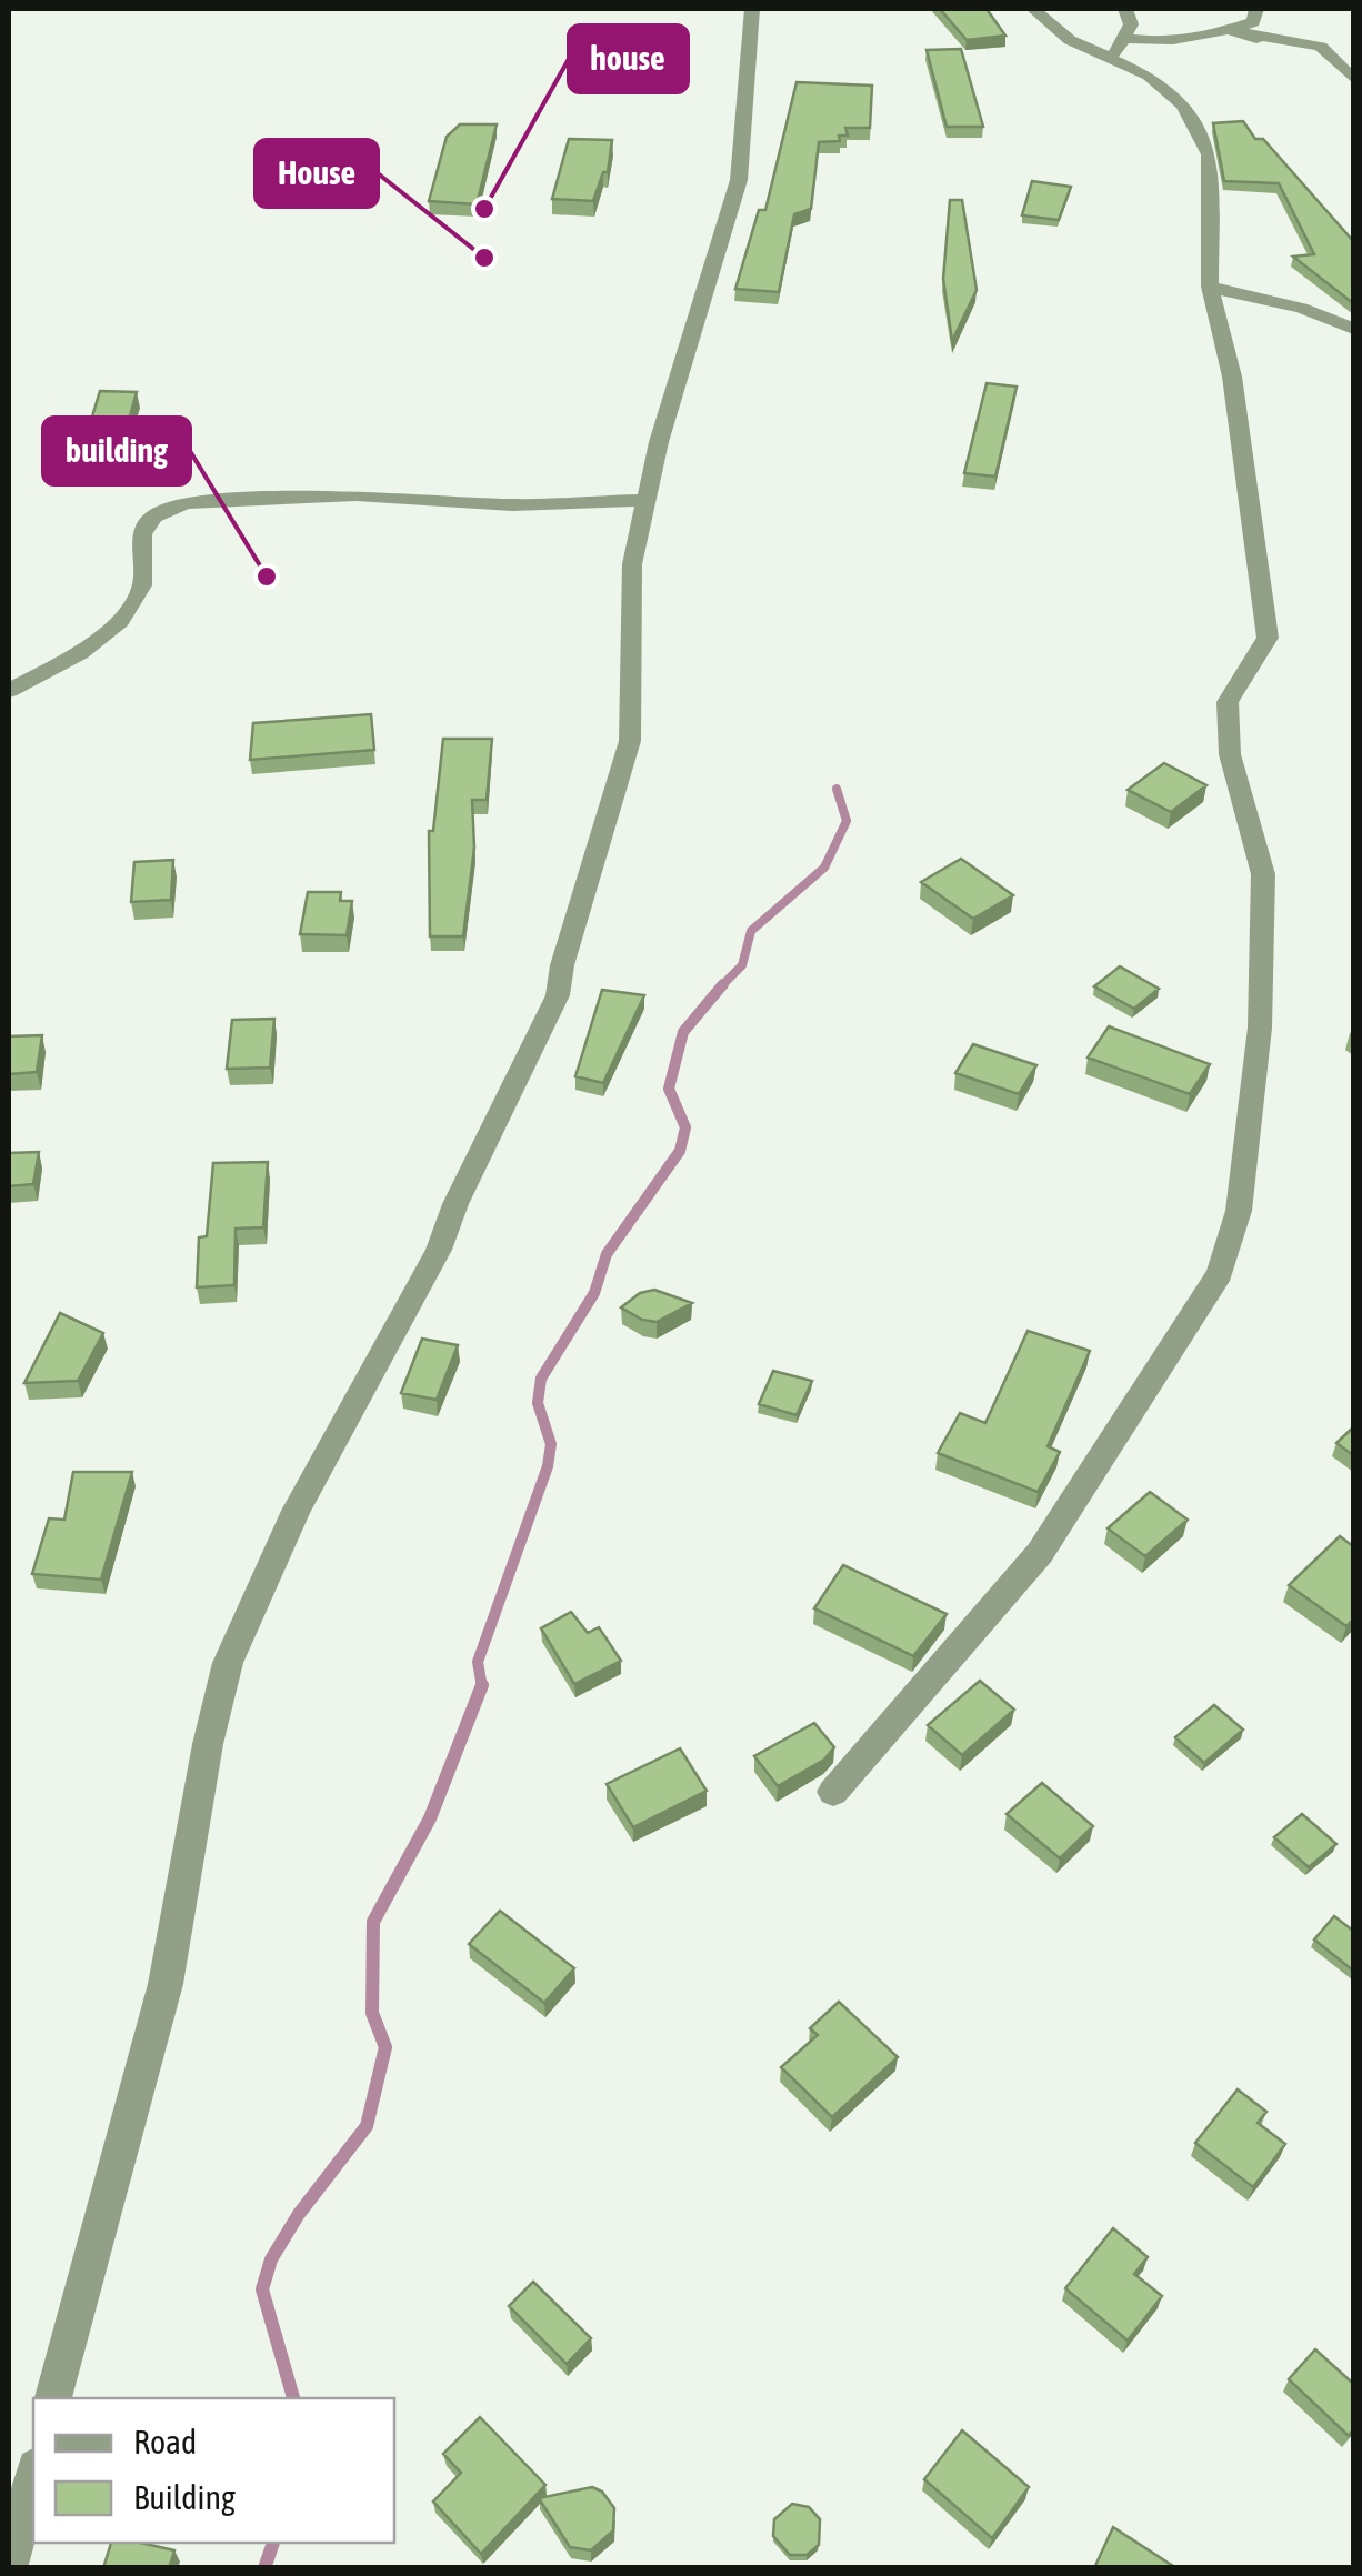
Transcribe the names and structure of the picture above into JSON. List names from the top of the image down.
{
  "places": ["house", "House", "building"],
  "legend": ["Road", "Building"]
}
